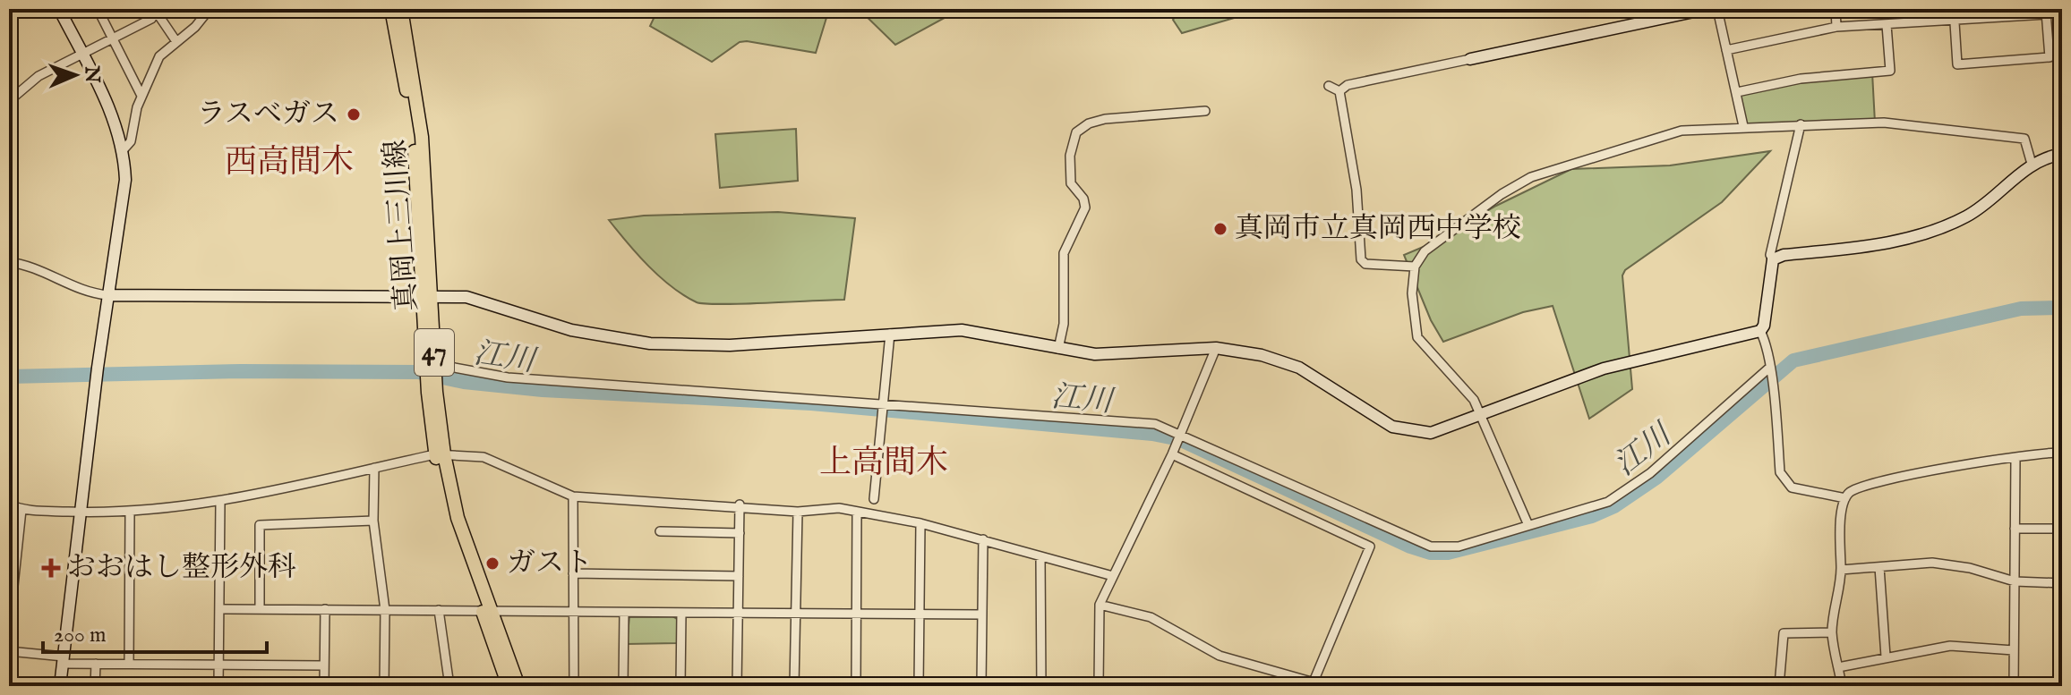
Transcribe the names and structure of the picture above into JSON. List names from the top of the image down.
{
  "streets": {
    "main road": ["真岡上三川線", "47"]
  },
  "districts": ["西高間木", "上高間木"],
  "water": ["江川"],
  "places": {
    "other": ["ラスベガス", "真岡市立真岡西中学校", "ガスト"],
    "health": ["おおはし整形外科"]
  },
  "scale_bar": "200 m",
  "north": "right"
}
